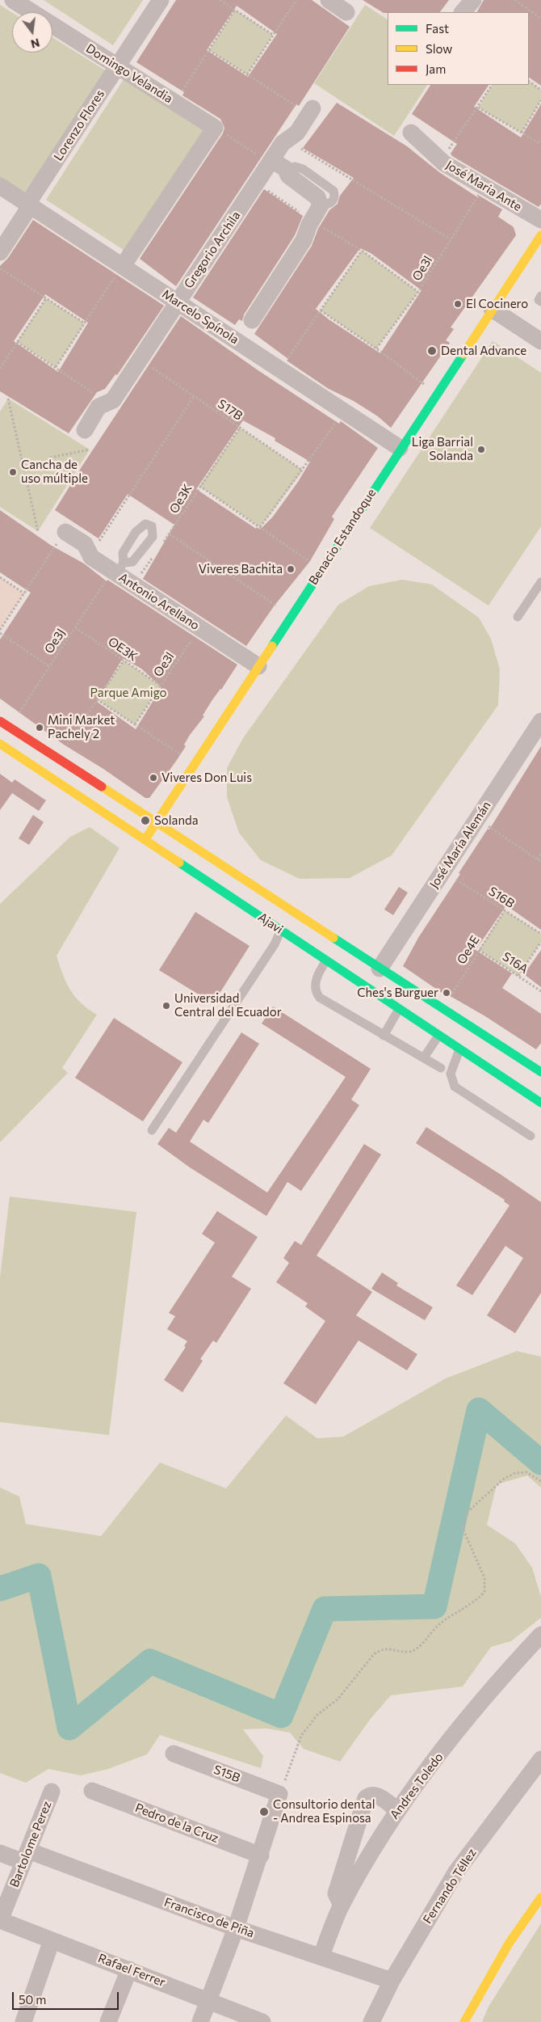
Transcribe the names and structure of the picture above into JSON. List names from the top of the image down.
{
  "streets": {
    "street": [
      "Domingo Velandia",
      "Lorenzo Flores",
      "José Maria Ante",
      "Gregorio Archila",
      "Marcelo Spínola",
      "Benacio Estandoque",
      "Antonio Arellano",
      "José María Alemán",
      "Ajavi",
      "S15B",
      "Andres Toledo",
      "Pedro de la Cruz",
      "Bartolome Perez",
      "Fernando Téllez",
      "Francisco de Piña",
      "Rafael Ferrer"
    ],
    "path": [
      "Oe3l",
      "S17B",
      "Oe3K",
      "Oe3J",
      "OE3K",
      "S16B",
      "Oe4E",
      "S16A"
    ]
  },
  "crossings": [
    ["Domingo Velandia", "Lorenzo Flores"],
    ["Lorenzo Flores", "Marcelo Spínola"],
    ["Gregorio Archila", "Marcelo Spínola"],
    ["Oe3l", "OE3K"],
    ["Marcelo Spínola", "Benacio Estandoque"],
    ["S17B", "Oe3K"],
    ["Benacio Estandoque", "Antonio Arellano"],
    ["Benacio Estandoque", "Ajavi"],
    ["Antonio Arellano", "Oe3J"],
    ["Oe3J", "OE3K"],
    ["José María Alemán", "Ajavi"],
    ["S16B", "Oe4E"],
    ["Oe4E", "S16A"],
    ["Andres Toledo", "Francisco de Piña"],
    ["Bartolome Perez", "Francisco de Piña"],
    ["Bartolome Perez", "Rafael Ferrer"],
    ["Fernando Téllez", "Francisco de Piña"]
  ],
  "parks": ["Parque Amigo"],
  "places": [
    "El Cocinero",
    "Dental Advance",
    "Liga Barrial Solanda",
    "Cancha de uso múltiple",
    "Viveres Bachita",
    "Mini Market Pachely 2",
    "Viveres Don Luis",
    "Solanda",
    "Ches's Burguer",
    "Universidad Central del Ecuador",
    "Consultorio dental - Andrea Espinosa"
  ],
  "legend": ["Fast", "Slow", "Jam"],
  "scale_bar": "50 m",
  "north": "bottom"
}
